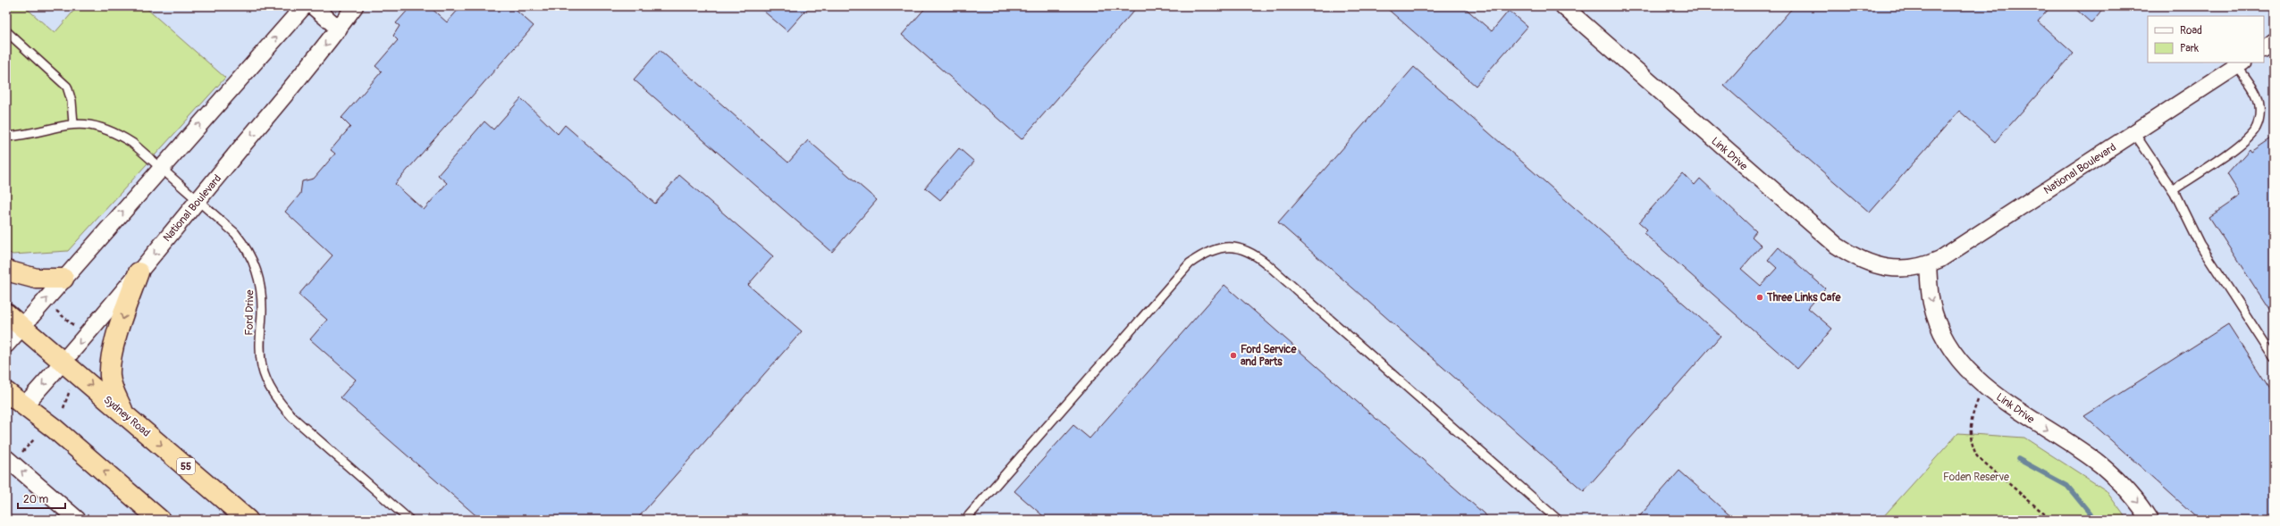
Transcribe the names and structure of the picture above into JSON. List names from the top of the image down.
{
  "streets": {
    "highway": ["Sydney Road", "55"],
    "street": ["Link Drive", "National Boulevard"],
    "lane": ["Ford Drive"]
  },
  "crossings": [
    ["Link Drive", "National Boulevard"],
    ["National Boulevard", "Ford Drive"],
    ["National Boulevard", "Sydney Road"]
  ],
  "one_way": ["Link Drive"],
  "parks": ["Foden Reserve"],
  "places": ["Three Links Cafe", "Ford Service and Parts"],
  "legend": ["Road", "Park"],
  "scale_bar": "20 m"
}
